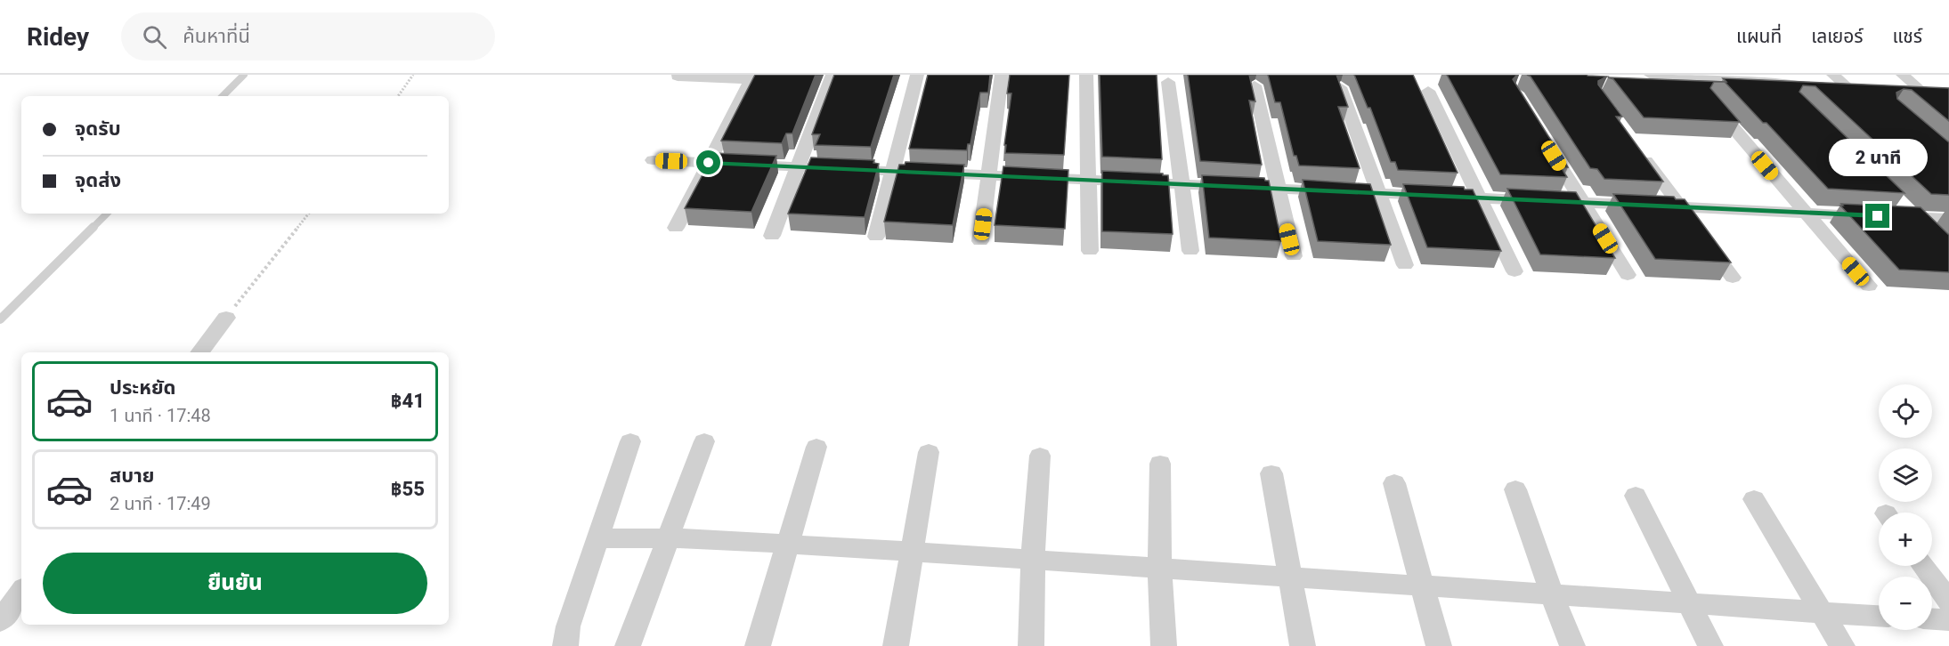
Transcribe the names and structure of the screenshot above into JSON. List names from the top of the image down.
{
  "page": {
    "header": "Ridey",
    "search": "ค้นหาที่นี่",
    "nav": ["แผนที่", "เลเยอร์", "แชร์"],
    "banner": ["จุดรับ", "จุดส่ง"],
    "bubble": "2 นาที",
    "list": [
      {
        "name": "ประหยัด",
        "note": "1 นาที · 17:48",
        "value": "฿41"
      },
      {
        "name": "สบาย",
        "note": "2 นาที · 17:49",
        "value": "฿55"
      }
    ],
    "map_buttons": ["+", "−"],
    "buttons": "ยืนยัน"
  }
}
